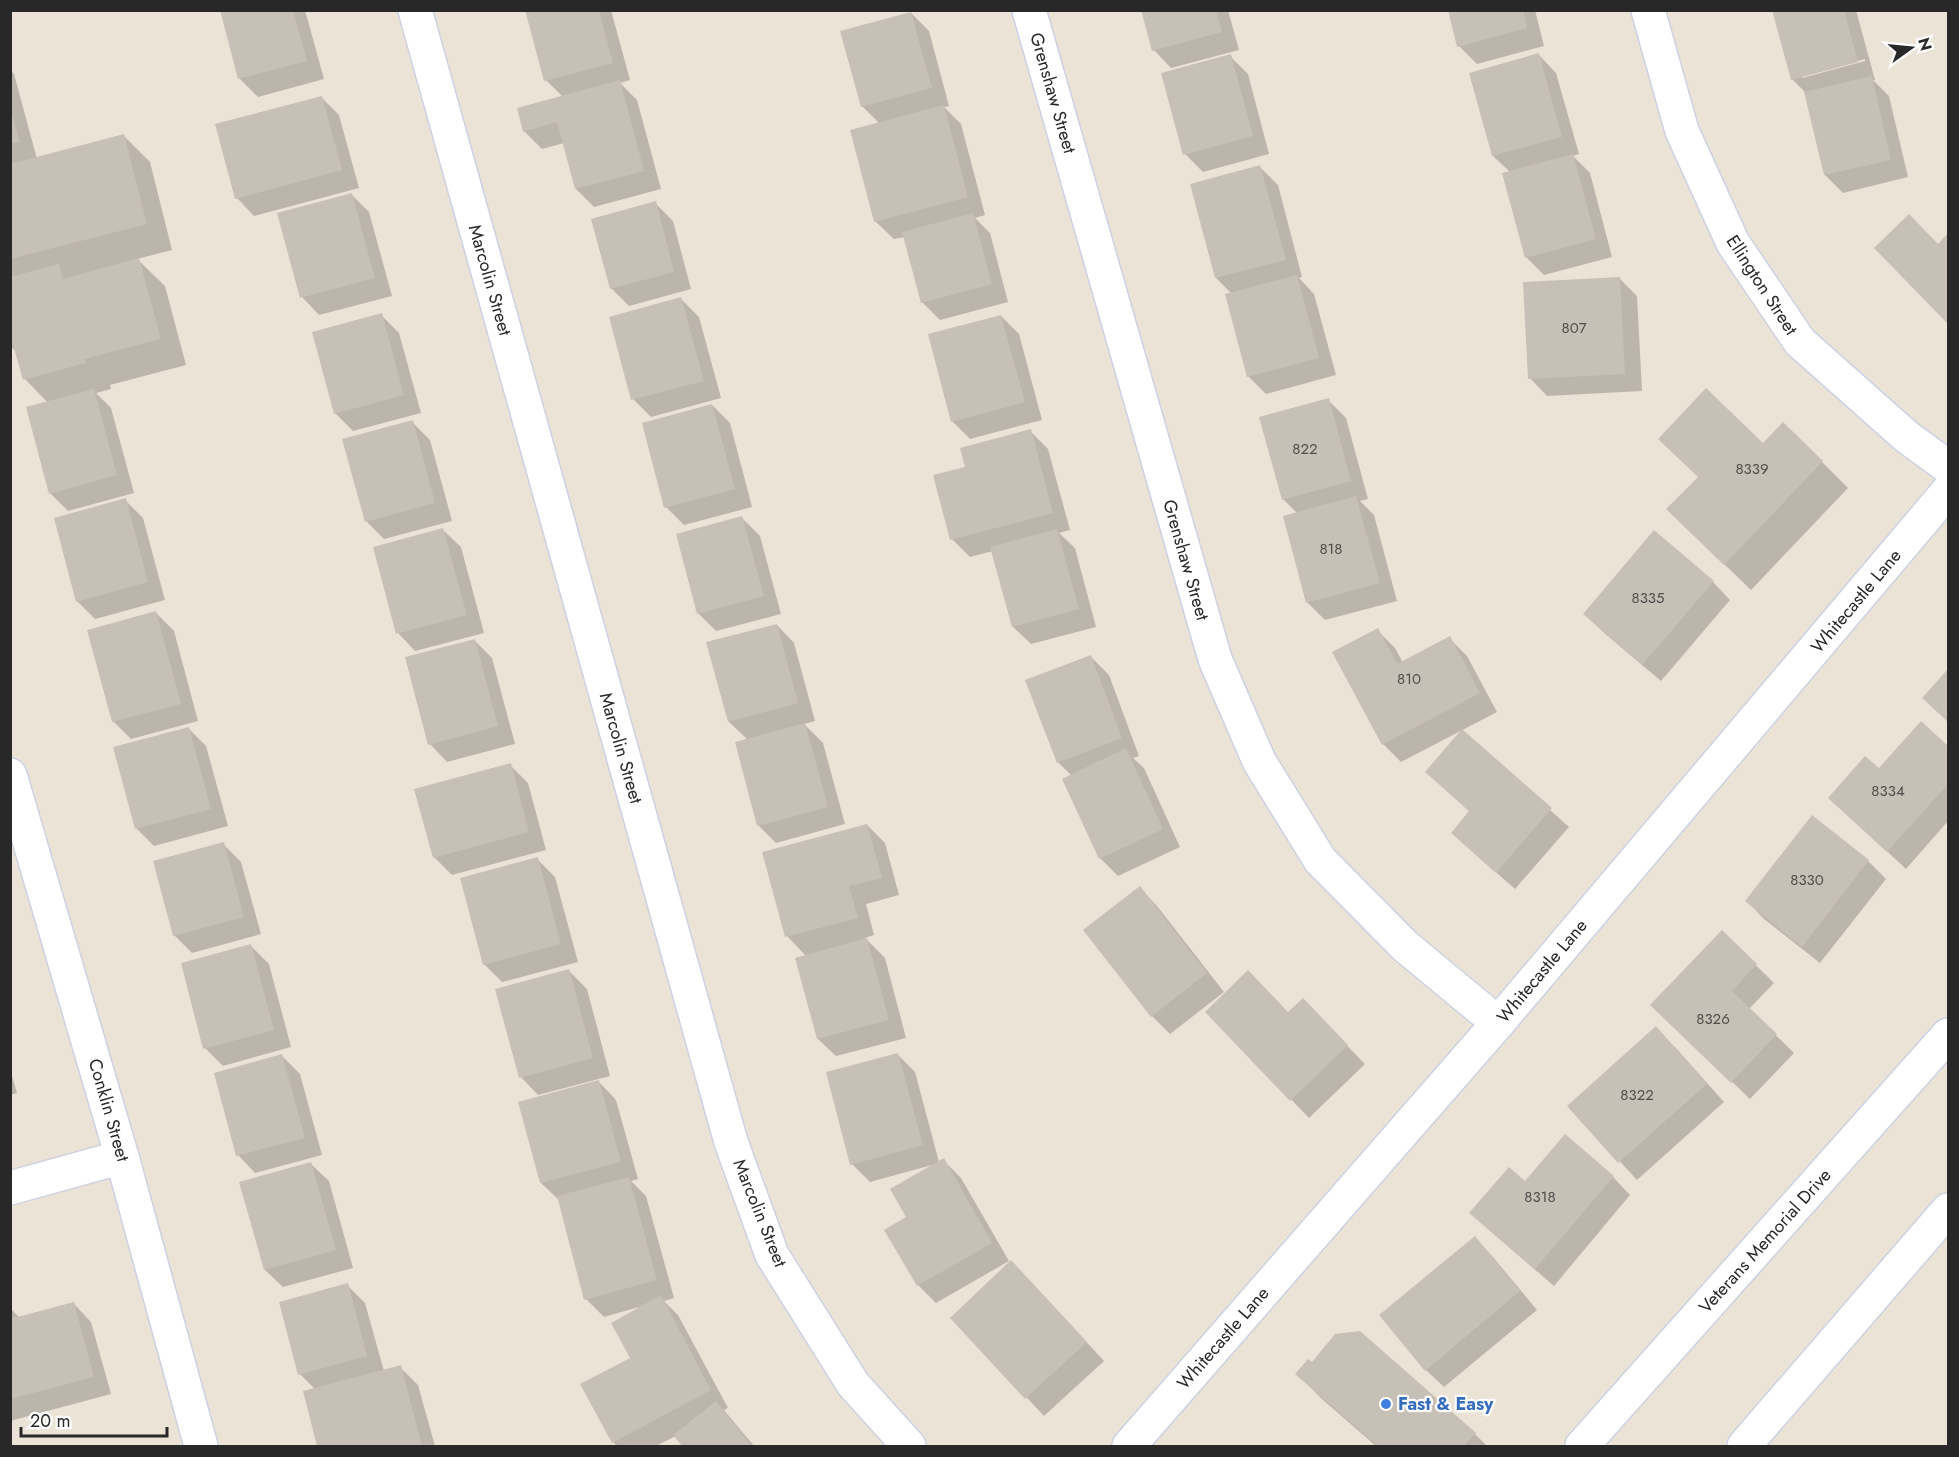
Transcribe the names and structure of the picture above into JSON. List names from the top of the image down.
{
  "streets": {
    "street": [
      "Grenshaw Street",
      "Marcolin Street",
      "Ellington Street",
      "Whitecastle Lane",
      "Conklin Street",
      "Veterans Memorial Drive"
    ]
  },
  "crossings": [
    ["Grenshaw Street", "Whitecastle Lane"]
  ],
  "places": ["Fast & Easy"],
  "house_numbers": [
    "807",
    "822",
    "8339",
    "818",
    "8335",
    "810",
    "8334",
    "8330",
    "8326",
    "8322",
    "8318"
  ],
  "scale_bar": "20 m",
  "north": "right"
}
